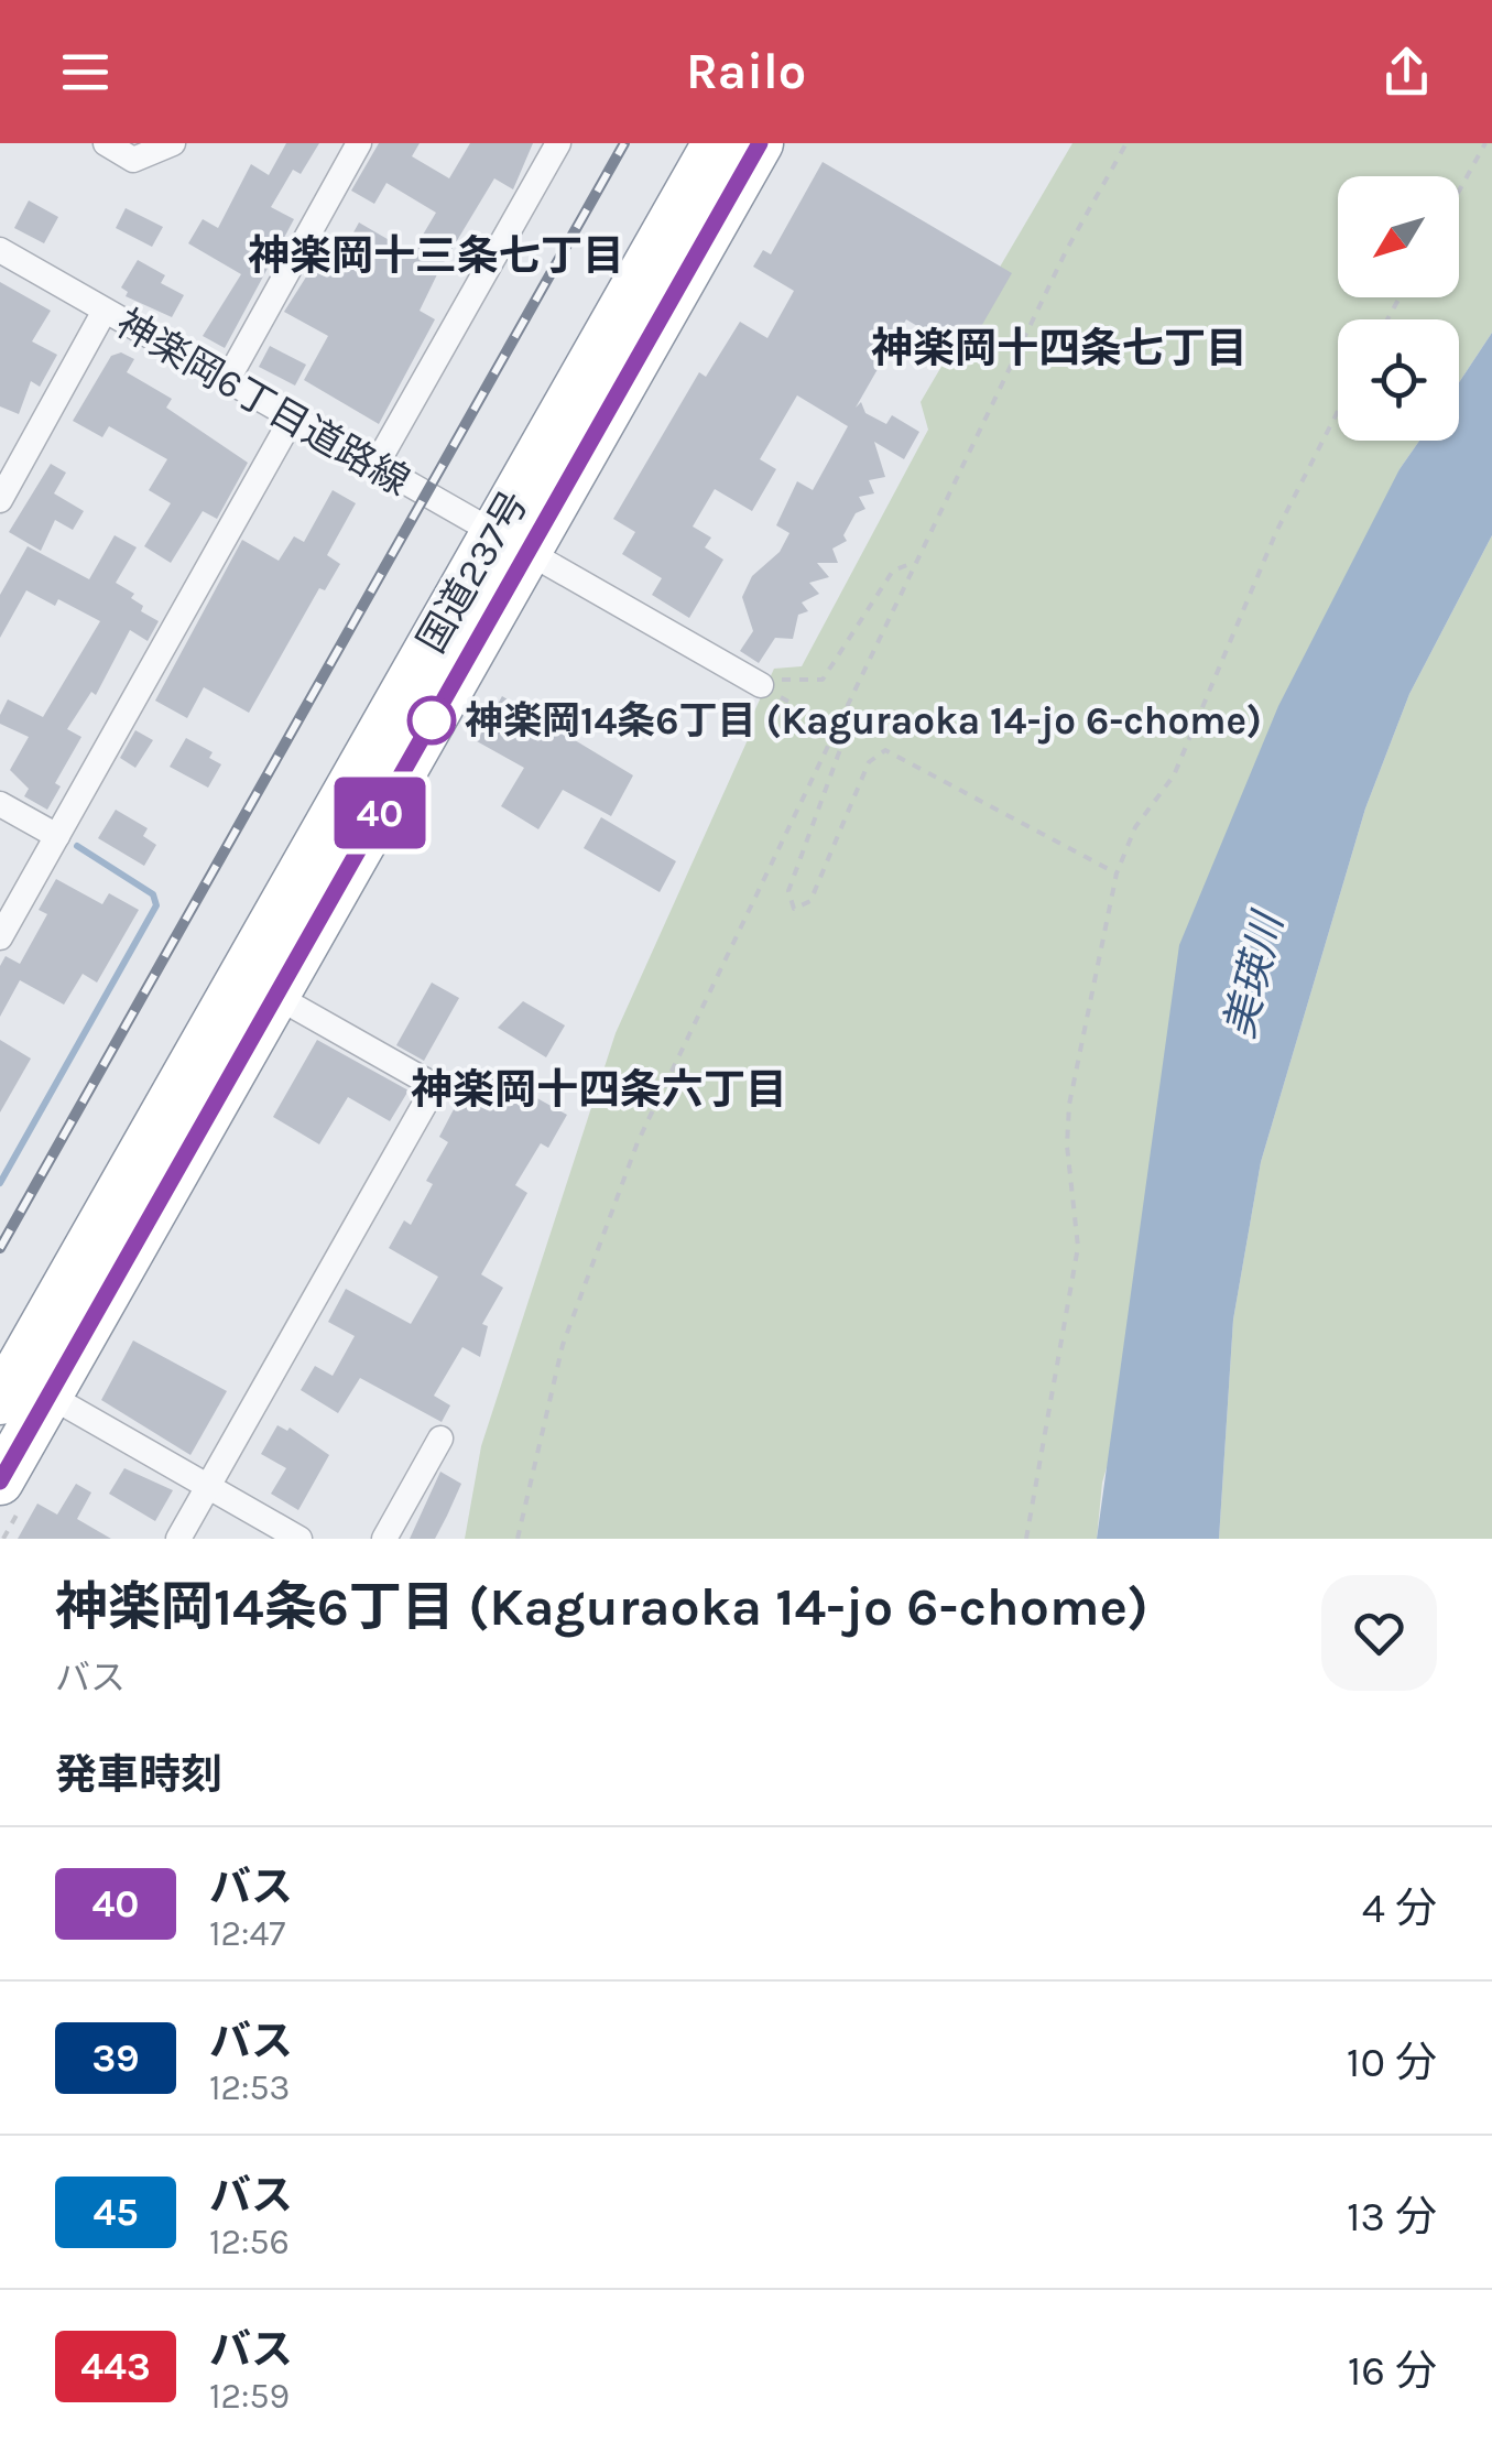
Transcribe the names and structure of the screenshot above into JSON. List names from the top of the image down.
{
  "streets": {
    "highway": ["国道237号"],
    "street": ["神楽岡6丁目道路線"]
  },
  "crossings": [
    ["神楽岡6丁目道路線", "国道237号"]
  ],
  "districts": ["神楽岡十三条七丁目", "神楽岡十四条七丁目", "神楽岡十四条六丁目"],
  "water": ["美瑛川"],
  "places": ["神楽岡14条6丁目 (Kaguraoka 14-jo 6-chome)"],
  "lines": ["bus line 40"],
  "north": "bottom left",
  "page": {
    "header": "Railo",
    "on_map": "40",
    "heading": [
      ["神楽岡14条6丁目 (Kaguraoka 14-jo 6-chome)", "バス"],
      "発車時刻"
    ],
    "list": [
      {
        "mark": "40",
        "name": "バス",
        "note": "12:47",
        "value": "4 分"
      },
      {
        "mark": "39",
        "name": "バス",
        "note": "12:53",
        "value": "10 分"
      },
      {
        "mark": "45",
        "name": "バス",
        "note": "12:56",
        "value": "13 分"
      },
      {
        "mark": "443",
        "name": "バス",
        "note": "12:59",
        "value": "16 分"
      }
    ]
  }
}
